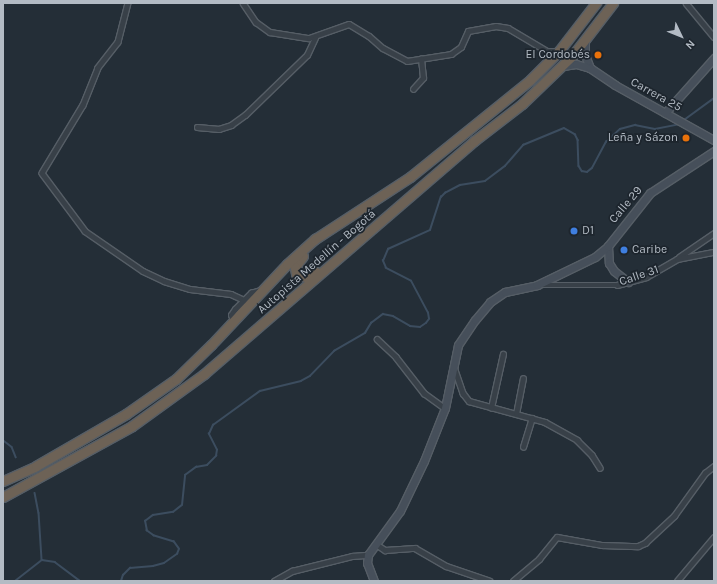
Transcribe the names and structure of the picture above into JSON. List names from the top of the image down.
{
  "streets": {
    "highway": ["Autopista Medellín - Bogotá"],
    "main road": ["Carrera 25", "Calle 29"],
    "street": ["Calle 31"]
  },
  "crossings": [
    ["Carrera 25", "Autopista Medellín - Bogotá"],
    ["Calle 29", "Calle 31"]
  ],
  "places": [
    "El Cordobés",
    "Leña y Sázon",
    "D1",
    "Caribe"
  ],
  "north": "bottom right"
}
